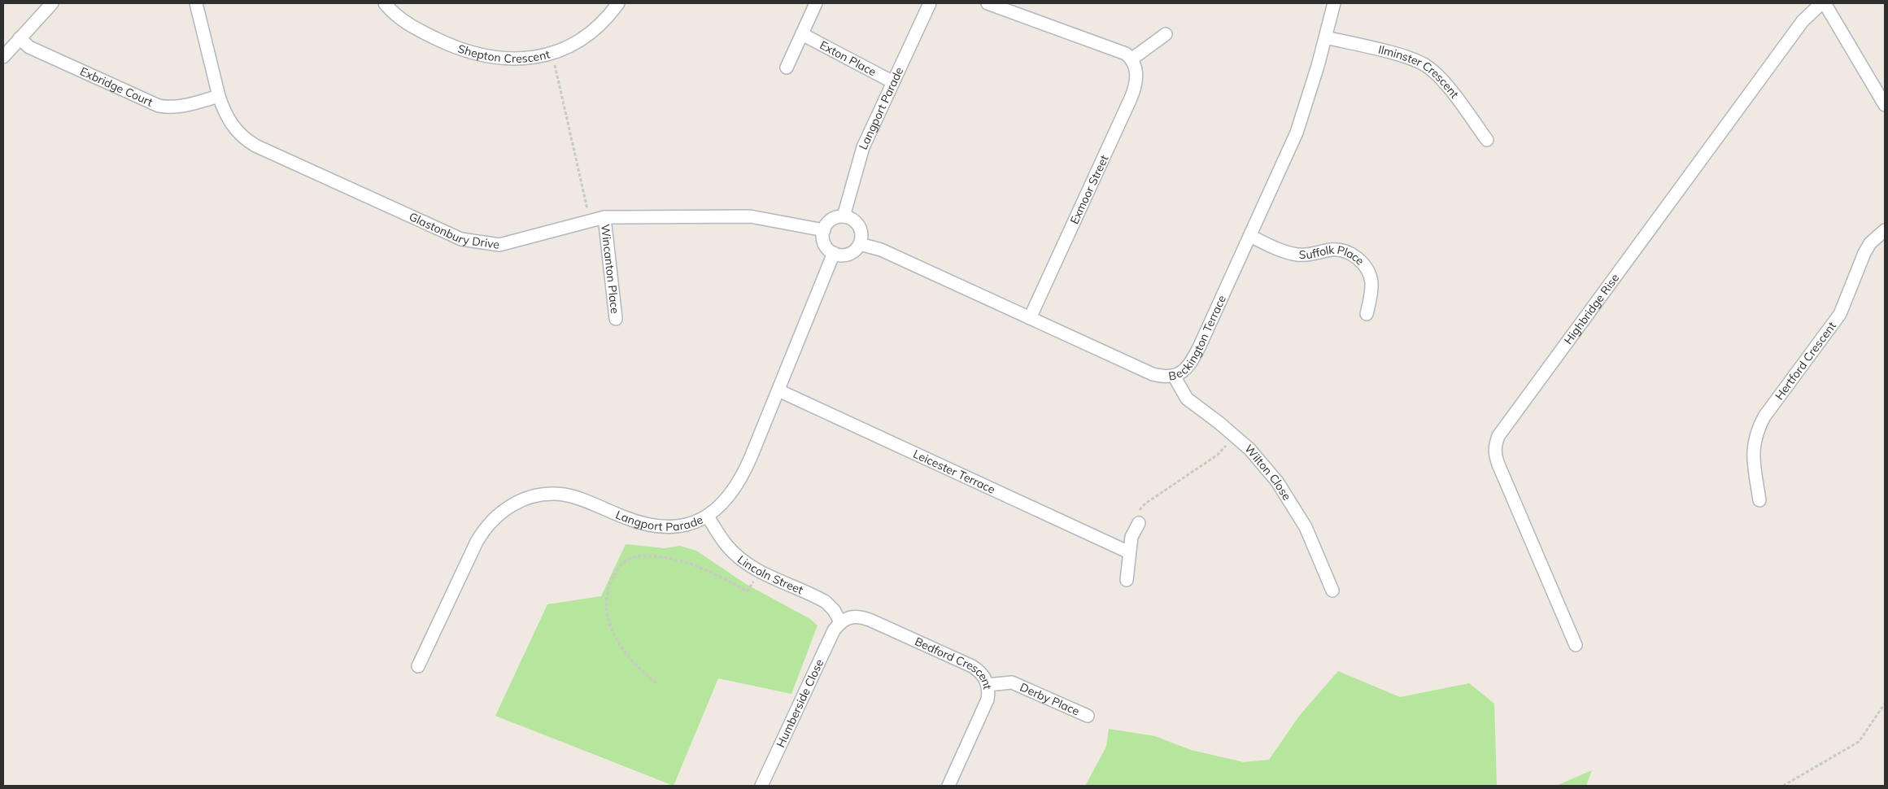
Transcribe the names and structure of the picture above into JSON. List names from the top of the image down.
{
  "streets": {
    "street": [
      "Shepton Crescent",
      "Exton Place",
      "Ilminster Crescent",
      "Exbridge Court",
      "Langport Parade",
      "Exmoor Street",
      "Glastonbury Drive",
      "Suffolk Place",
      "Wincanton Place",
      "Highbridge Rise",
      "Beckington Terrace",
      "Hertford Crescent",
      "Leicester Terrace",
      "Wilton Close",
      "Lincoln Street",
      "Bedford Crescent",
      "Derby Place",
      "Humberside Close"
    ]
  },
  "crossings": [
    ["Exton Place", "Langport Parade"],
    ["Ilminster Crescent", "Beckington Terrace"],
    ["Exbridge Court", "Glastonbury Drive"],
    ["Langport Parade", "Glastonbury Drive"],
    ["Langport Parade", "Beckington Terrace"],
    ["Langport Parade", "Leicester Terrace"],
    ["Langport Parade", "Lincoln Street"],
    ["Exmoor Street", "Beckington Terrace"],
    ["Glastonbury Drive", "Wincanton Place"],
    ["Glastonbury Drive", "Beckington Terrace"],
    ["Suffolk Place", "Beckington Terrace"],
    ["Beckington Terrace", "Wilton Close"],
    ["Lincoln Street", "Bedford Crescent"],
    ["Lincoln Street", "Humberside Close"],
    ["Bedford Crescent", "Derby Place"],
    ["Bedford Crescent", "Humberside Close"]
  ]
}
